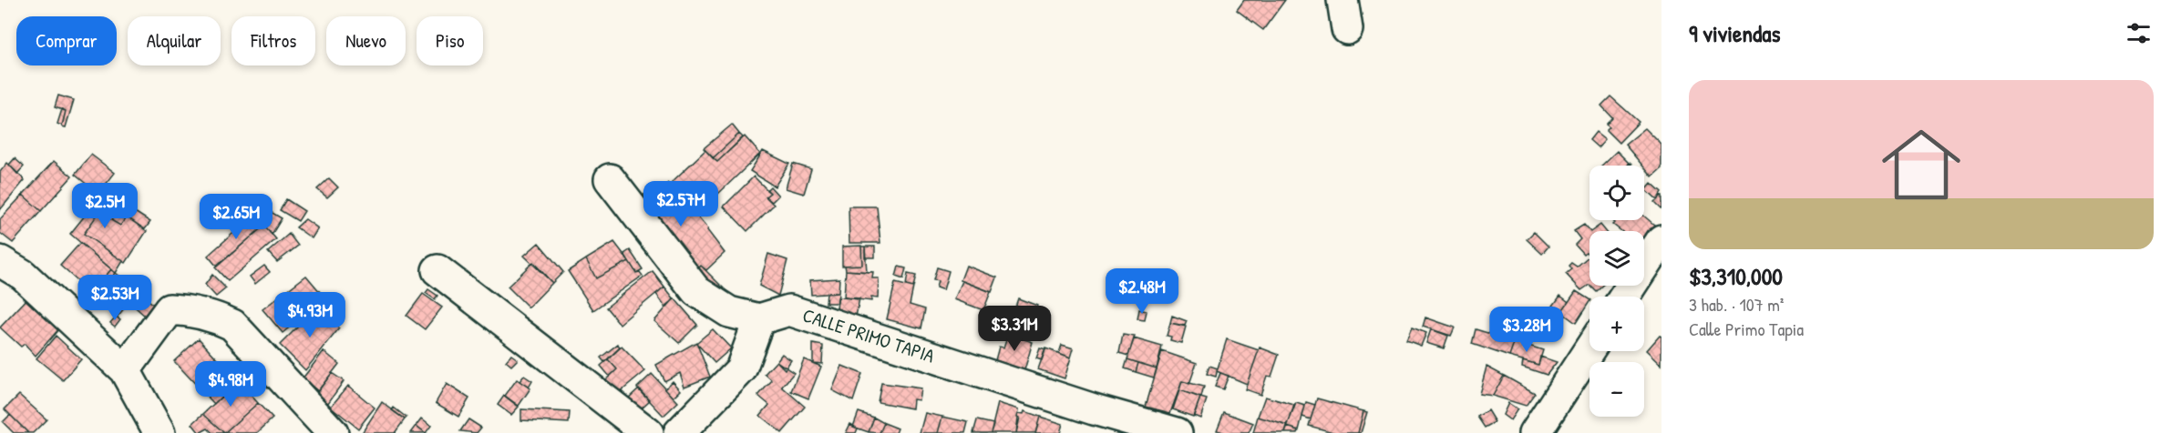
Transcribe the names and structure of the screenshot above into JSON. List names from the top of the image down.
{
  "streets": {
    "street": ["CALLE PRIMO TAPIA"]
  },
  "page": {
    "heading": "9 viviendas",
    "chip": [
      "Comprar",
      "Alquilar",
      "Filtros",
      "Nuevo",
      "Piso"
    ],
    "list": [
      {
        "name": "$3,310,000",
        "note": "3 hab. · 107 m² · Calle Primo Tapia"
      }
    ],
    "map_buttons": ["+", "−"],
    "price": [
      "$2.57M",
      "$2.5M",
      "$2.65M",
      "$2.48M",
      "$2.53M",
      "$4.93M",
      "$3.31M",
      "$3.28M",
      "$4.98M"
    ]
  }
}
